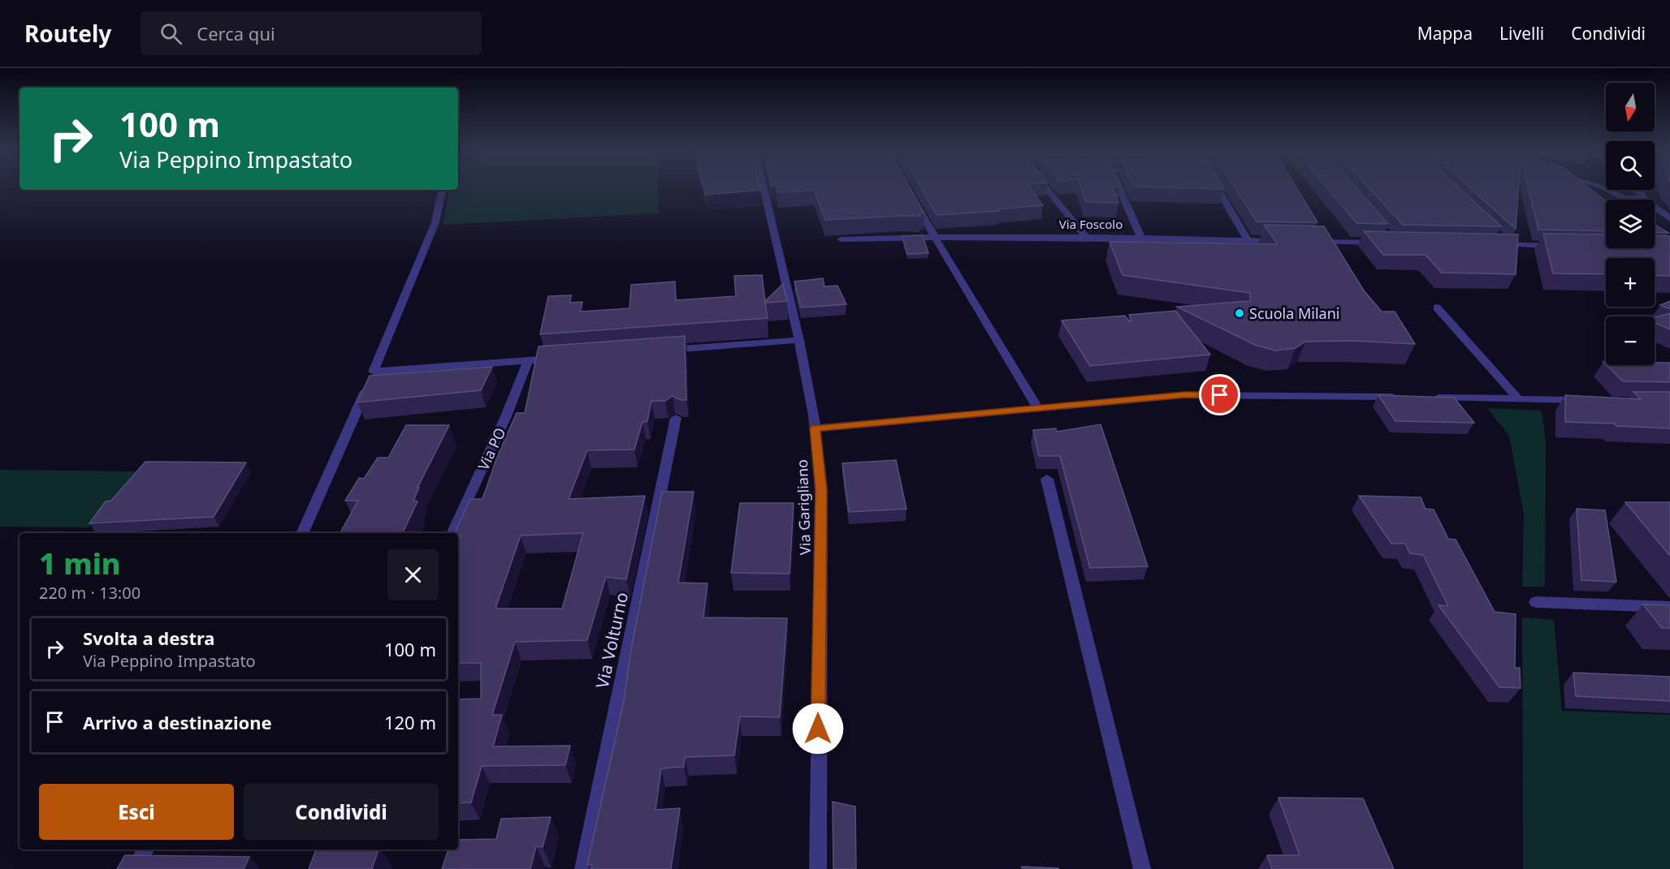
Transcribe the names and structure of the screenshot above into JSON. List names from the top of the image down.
{
  "streets": {
    "street": [
      "Via Foscolo",
      "Via PO",
      "Via Garigliano",
      "Via Volturno"
    ]
  },
  "places": ["Scuola Milani"],
  "north": "bottom",
  "page": {
    "header": "Routely",
    "search": "Cerca qui",
    "nav": ["Mappa", "Livelli", "Condividi"],
    "map_buttons": ["+", "−"],
    "turn": ["100 m", "Via Peppino Impastato"],
    "heading": ["1 min", "220 m · 13:00"],
    "list": [
      {
        "name": "Svolta a destra",
        "note": "Via Peppino Impastato",
        "value": "100 m"
      },
      {
        "name": "Arrivo a destinazione",
        "value": "120 m"
      }
    ],
    "buttons": ["Esci", "Condividi"]
  }
}
